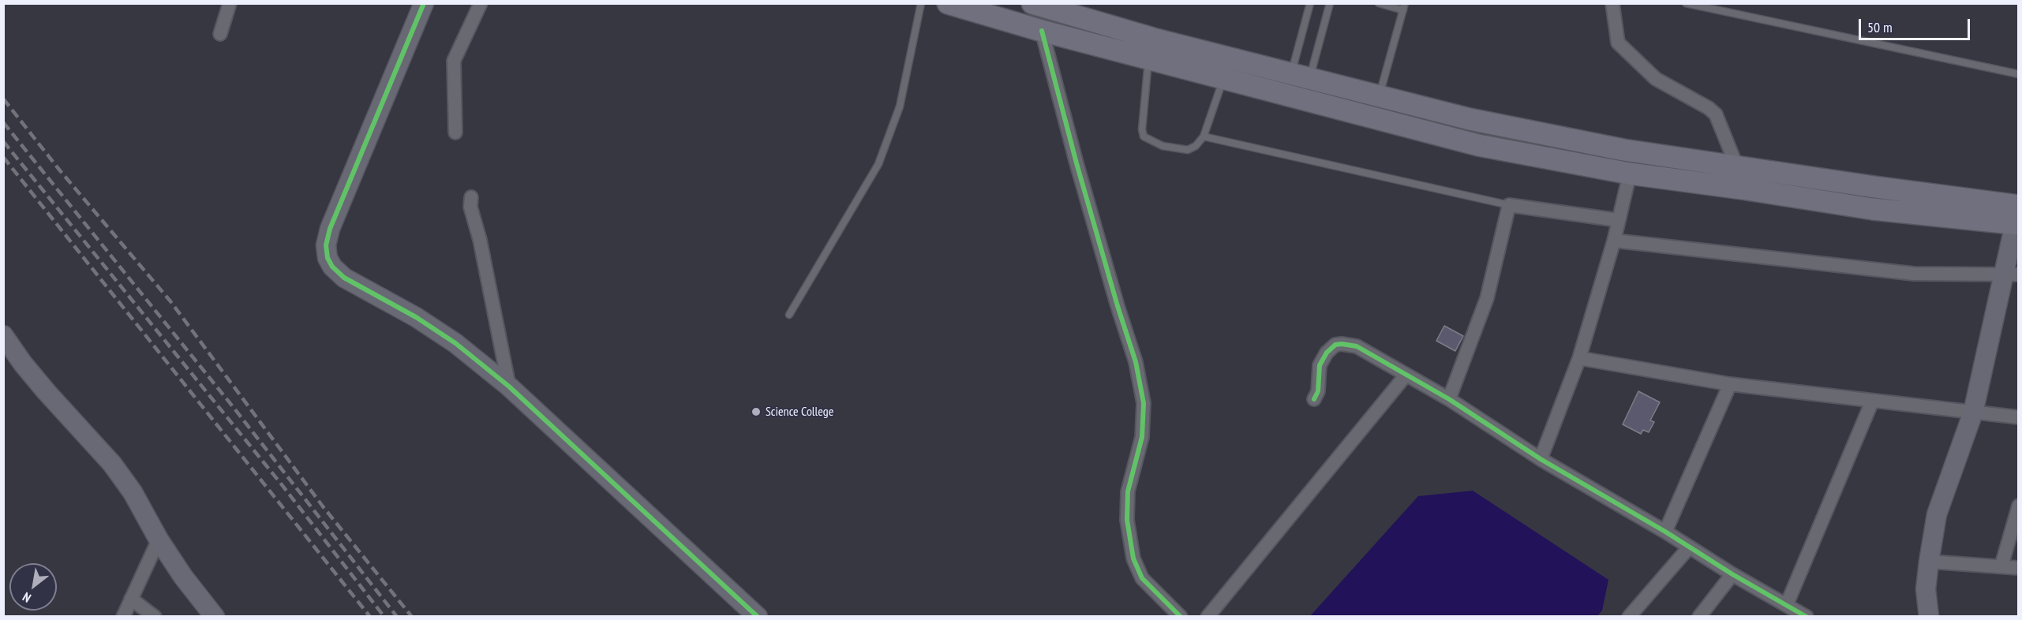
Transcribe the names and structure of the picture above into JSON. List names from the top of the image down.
{
  "places": ["Science College"],
  "scale_bar": "50 m",
  "north": "bottom left"
}
